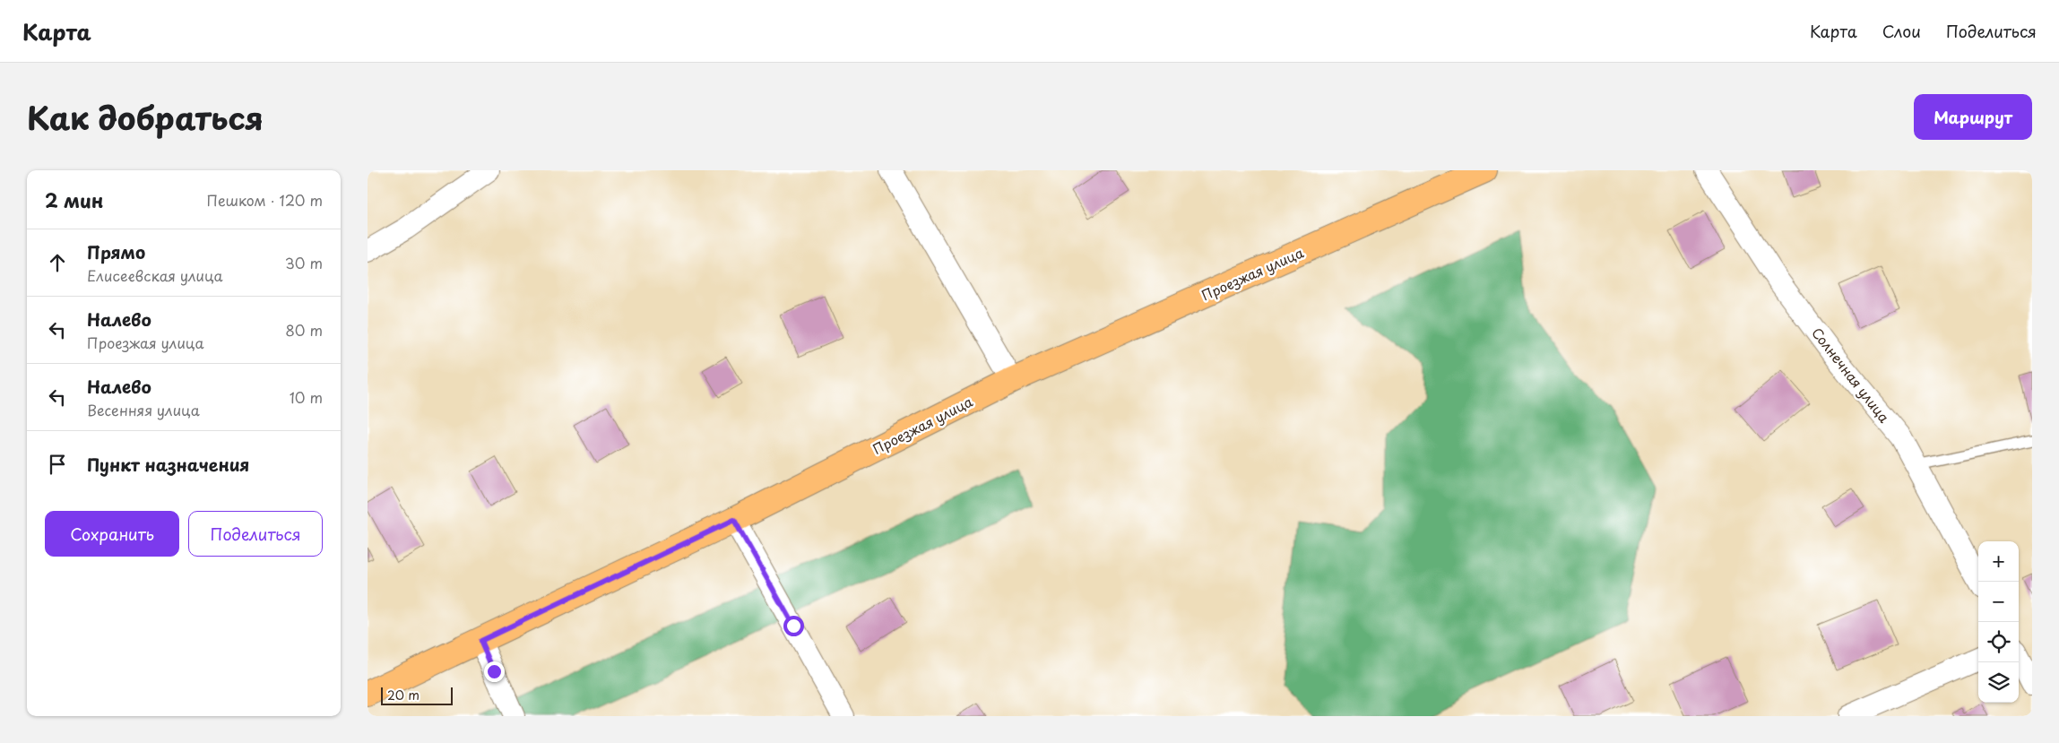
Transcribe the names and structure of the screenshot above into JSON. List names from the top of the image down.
{
  "streets": {
    "main road": ["Проезжая улица"],
    "street": ["Солнечная улица"]
  },
  "scale_bar": "20 m",
  "page": {
    "header": "Карта",
    "nav": ["Карта", "Слои", "Поделиться"],
    "title": "Как добраться",
    "buttons": [
      "Маршрут",
      ["Сохранить", "Поделиться"]
    ],
    "heading": ["2 мин", "Пешком · 120 m"],
    "list": [
      ["Прямо", "Елисеевская улица", "30 m"],
      ["Налево", "Проезжая улица", "80 m"],
      ["Налево", "Весенняя улица", "10 m"],
      "Пункт назначения"
    ],
    "map_buttons": ["+", "−"],
    "scale": "20 m"
  }
}
